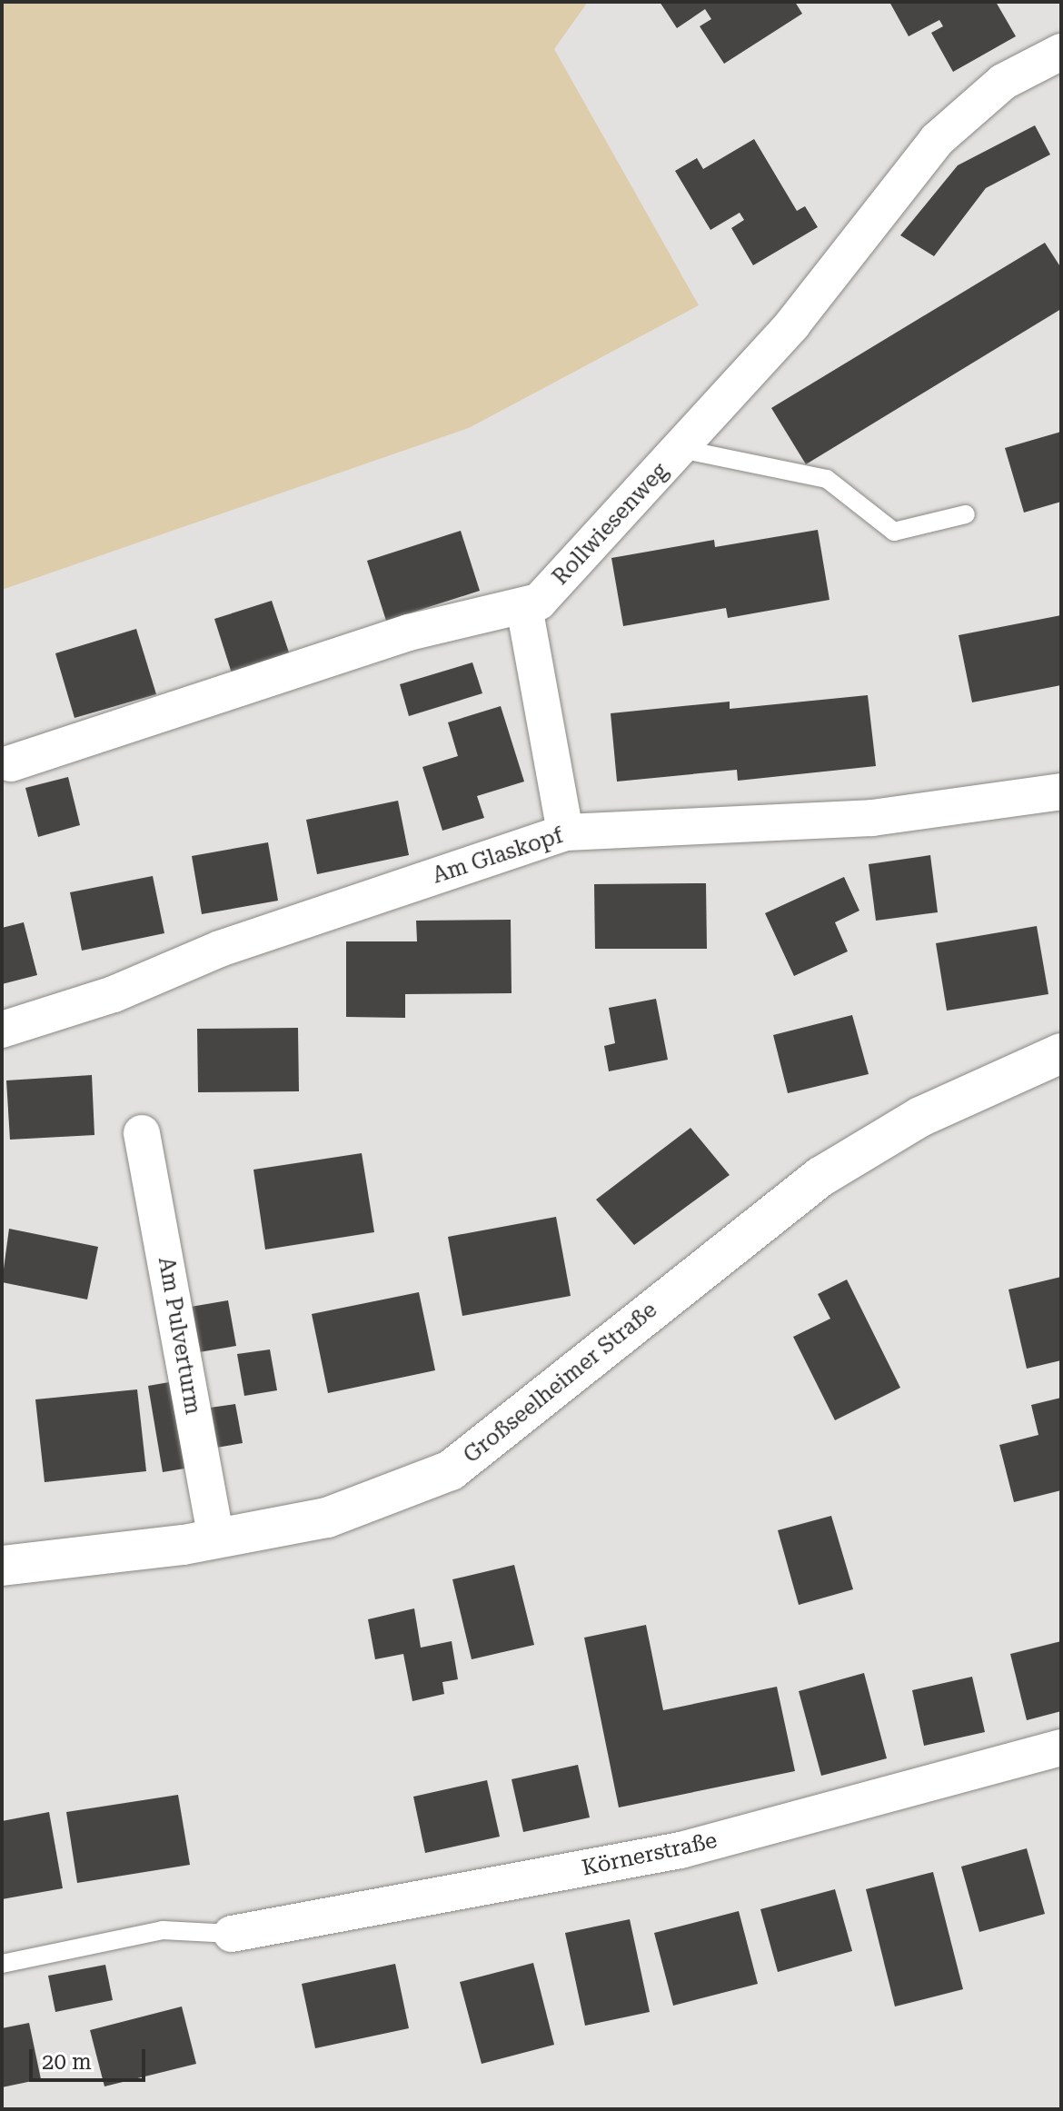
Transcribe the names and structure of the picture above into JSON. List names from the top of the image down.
{
  "streets": {
    "main road": ["Großseelheimer Straße"],
    "street": [
      "Rollwiesenweg",
      "Am Glaskopf",
      "Am Pulverturm",
      "Körnerstraße"
    ]
  },
  "crossings": [
    ["Am Pulverturm", "Großseelheimer Straße"]
  ],
  "scale_bar": "20 m"
}
